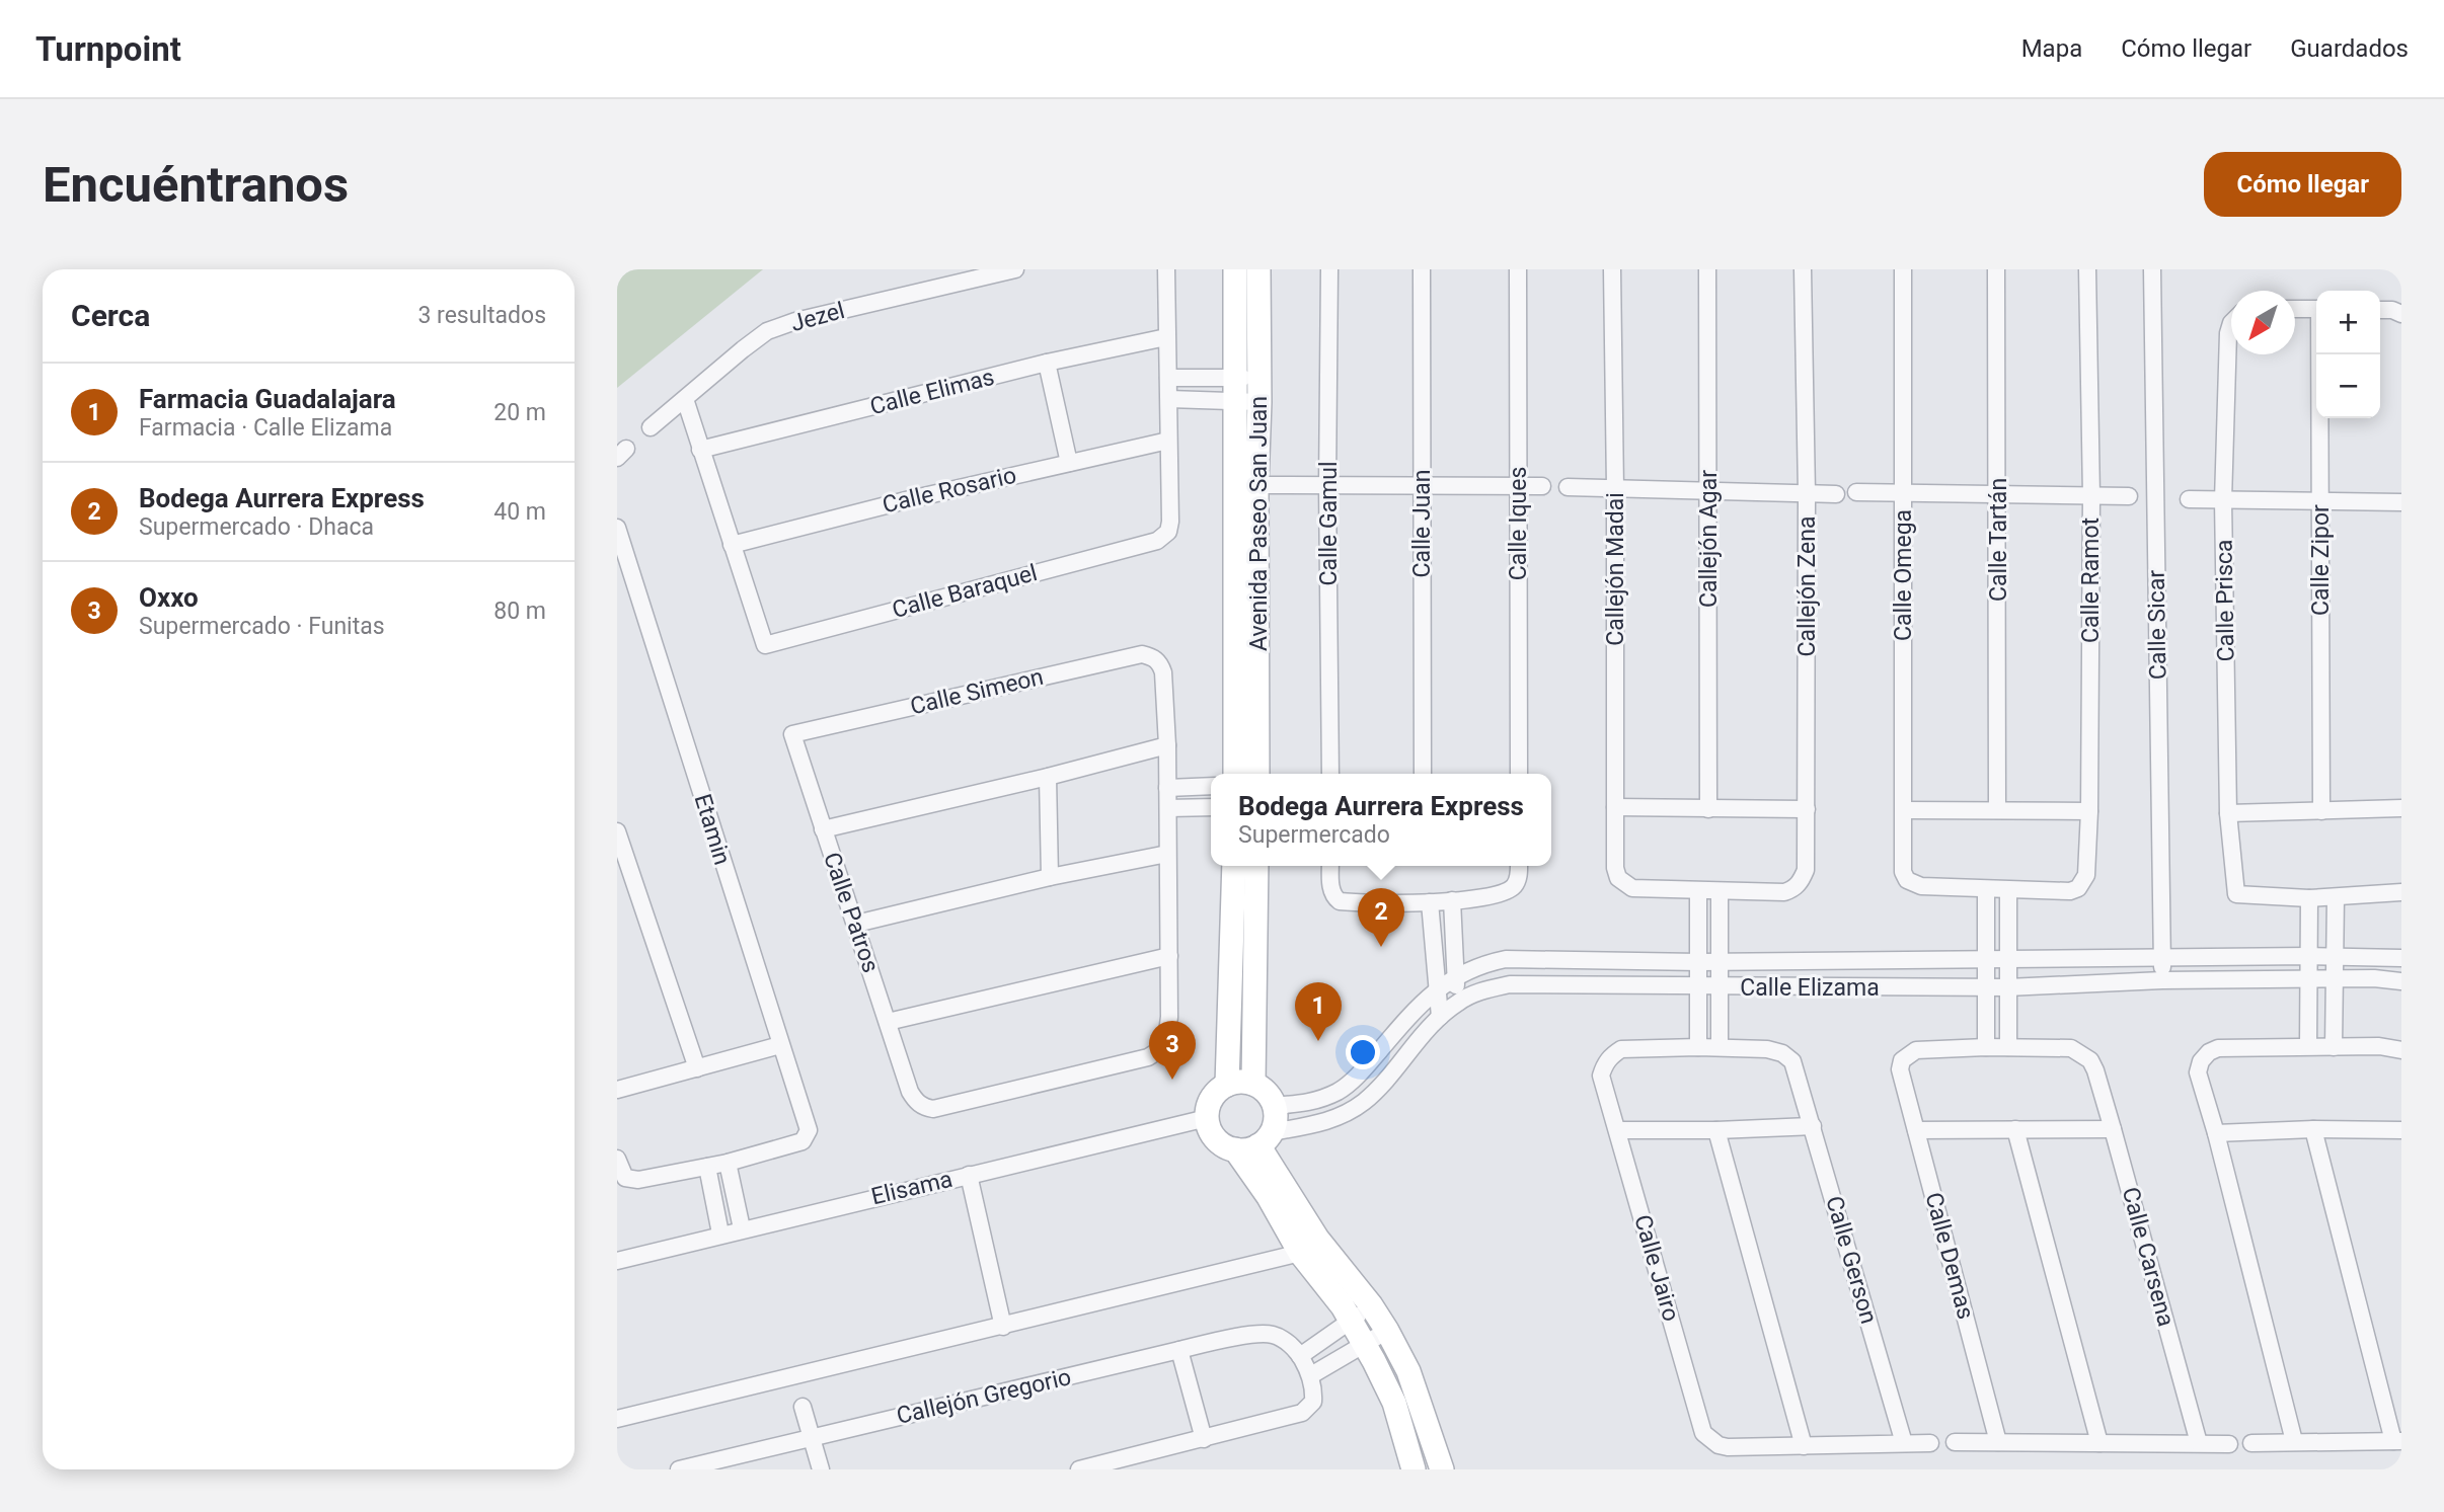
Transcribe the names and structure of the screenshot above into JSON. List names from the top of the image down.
{
  "streets": {
    "street": [
      "Jezel",
      "Calle Elimas",
      "Calle Rosario",
      "Avenida Paseo San Juan",
      "Calle Gamul",
      "Calle Juan",
      "Calle Iques",
      "Callejón Agar",
      "Calle Tartán",
      "Calle Zipor",
      "Callejón Madai",
      "Calle Omega",
      "Calle Ramot",
      "Callejón Zena",
      "Calle Baraquel",
      "Calle Prisca",
      "Calle Sicar",
      "Calle Simeon",
      "Etamin",
      "Calle Patros",
      "Calle Elizama",
      "Elisama",
      "Calle Demas",
      "Calle Carsena",
      "Calle Gerson",
      "Calle Jairo",
      "Callejón Gregorio"
    ]
  },
  "crossings": [
    ["Calle Rosario", "Calle Baraquel"],
    ["Calle Sicar", "Calle Elizama"],
    ["Calle Simeon", "Calle Patros"],
    ["Calle Elizama", "Elisama"]
  ],
  "north": "bottom left",
  "page": {
    "header": "Turnpoint",
    "nav": ["Mapa", "Cómo llegar", "Guardados"],
    "buttons": "Cómo llegar",
    "title": "Encuéntranos",
    "heading": ["Cerca", "3 resultados"],
    "map_buttons": ["+", "−"],
    "list": [
      {
        "mark": "1",
        "name": "Farmacia Guadalajara",
        "note": "Farmacia · Calle Elizama",
        "value": "20 m"
      },
      {
        "mark": "2",
        "name": "Bodega Aurrera Express",
        "note": "Supermercado · Dhaca",
        "value": "40 m"
      },
      {
        "mark": "3",
        "name": "Oxxo",
        "note": "Supermercado · Funitas",
        "value": "80 m"
      }
    ],
    "popup": ["Bodega Aurrera Express", "Supermercado"],
    "pins": ["2", "1", "3"]
  }
}
